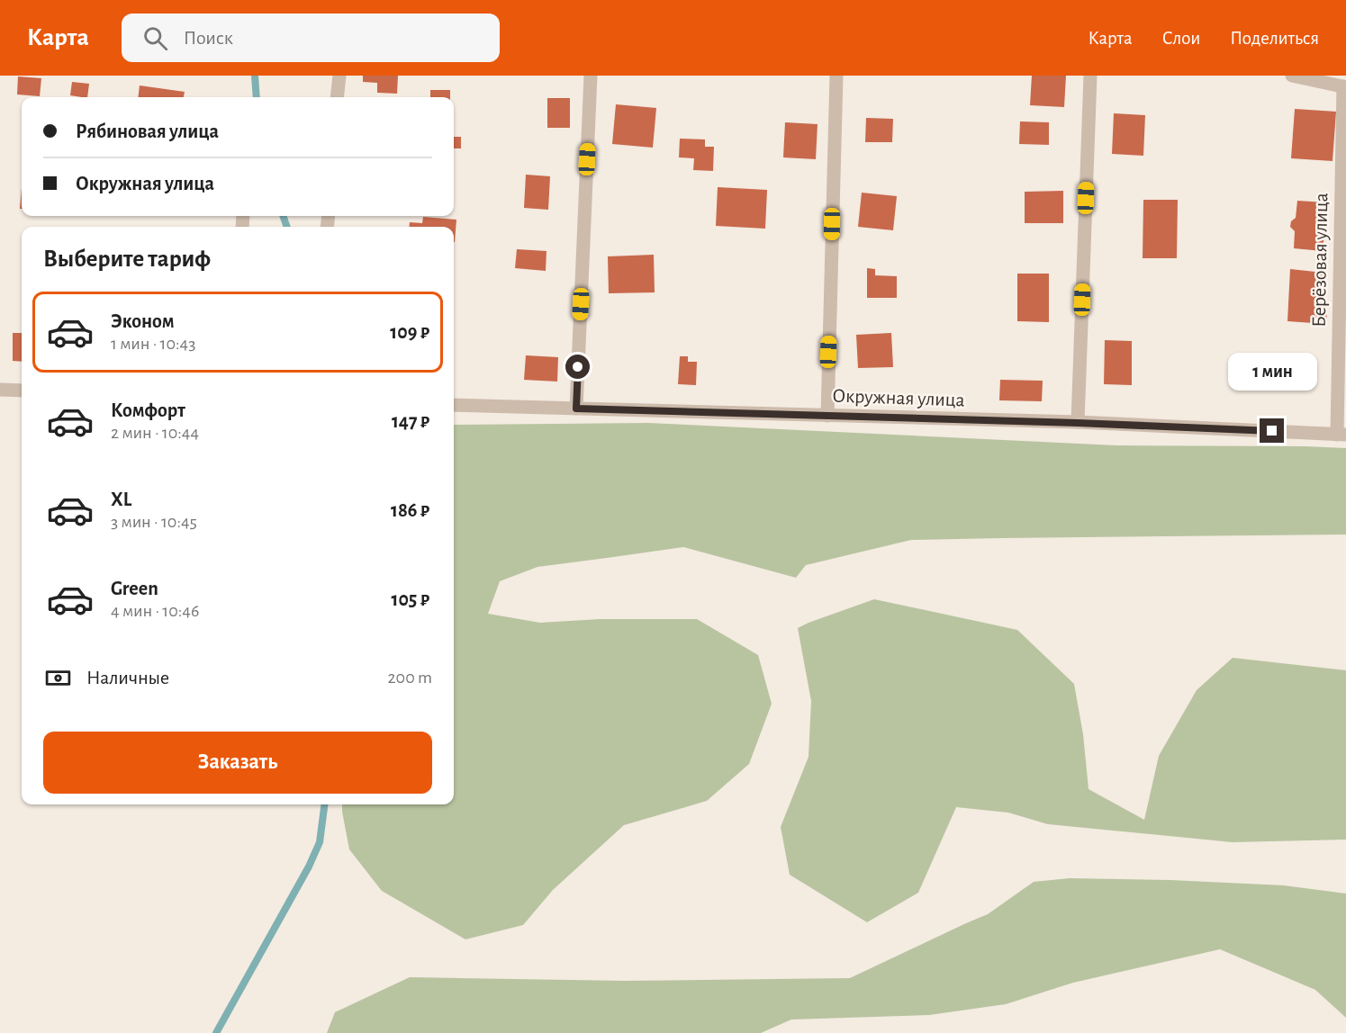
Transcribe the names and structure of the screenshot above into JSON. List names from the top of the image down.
{
  "streets": {
    "street": ["Берёзовая улица", "Окружная улица"]
  },
  "crossings": [
    ["Берёзовая улица", "Окружная улица"]
  ],
  "page": {
    "header": "Карта",
    "search": "Поиск",
    "nav": ["Карта", "Слои", "Поделиться"],
    "banner": ["Рябиновая улица", "Окружная улица"],
    "heading": "Выберите тариф",
    "list": [
      {
        "name": "Эконом",
        "note": "1 мин · 10:43",
        "value": "109 ₽"
      },
      {
        "name": "Комфорт",
        "note": "2 мин · 10:44",
        "value": "147 ₽"
      },
      {
        "name": "XL",
        "note": "3 мин · 10:45",
        "value": "186 ₽"
      },
      {
        "name": "Green",
        "note": "4 мин · 10:46",
        "value": "105 ₽"
      }
    ],
    "bubble": "1 мин",
    "pay": ["Наличные", "200 m"],
    "buttons": "Заказать"
  }
}
